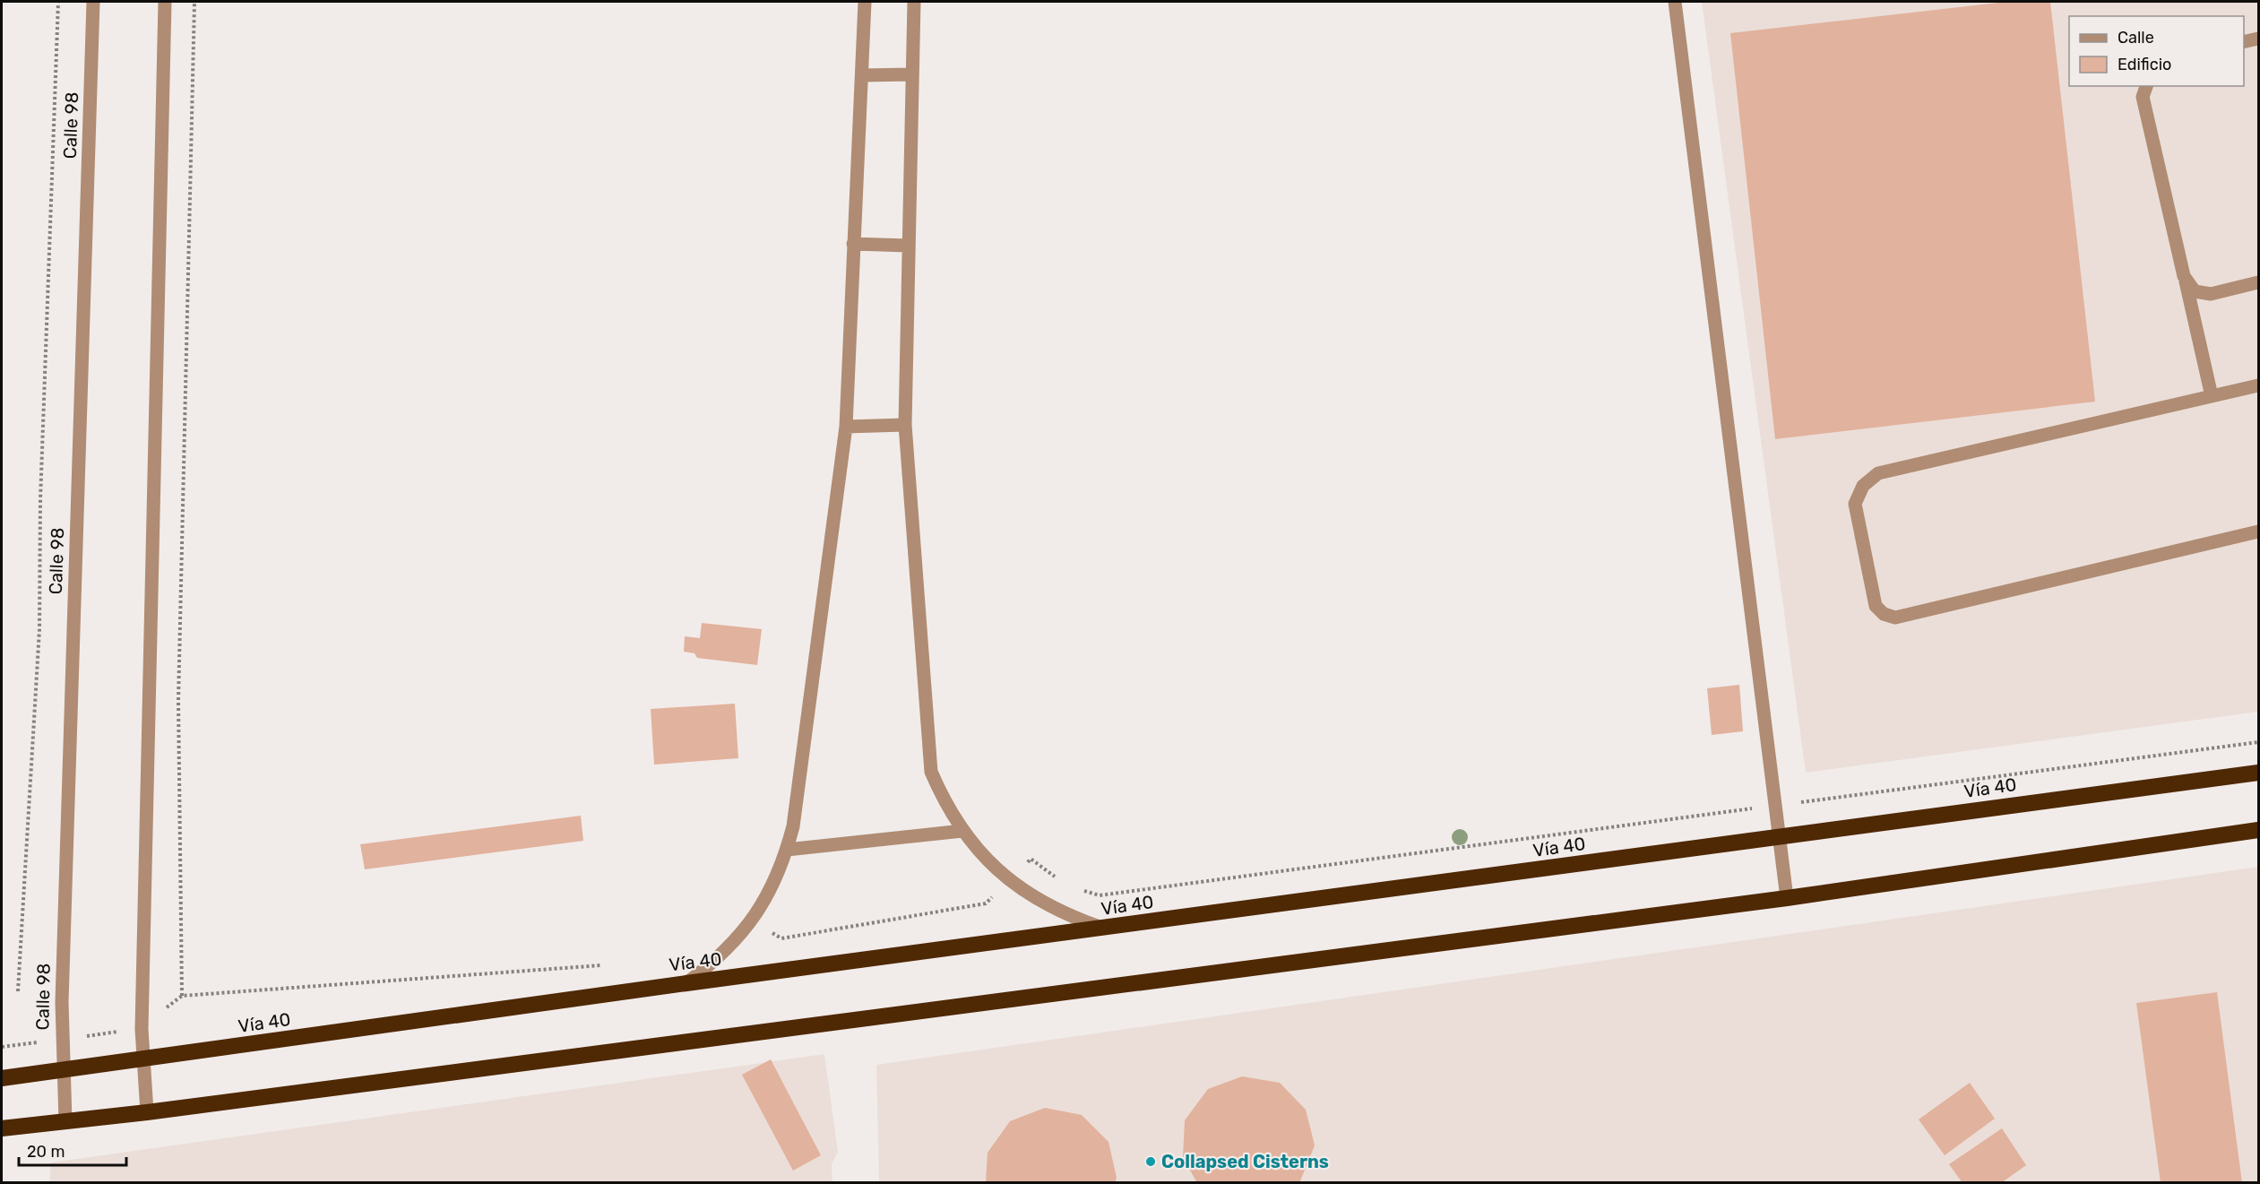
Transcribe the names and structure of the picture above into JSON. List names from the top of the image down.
{
  "streets": {
    "highway": ["Vía 40"],
    "street": ["Calle 98"]
  },
  "crossings": [
    ["Calle 98", "Vía 40"]
  ],
  "places": ["Collapsed Cisterns"],
  "legend": ["Calle", "Edificio"],
  "scale_bar": "20 m"
}
